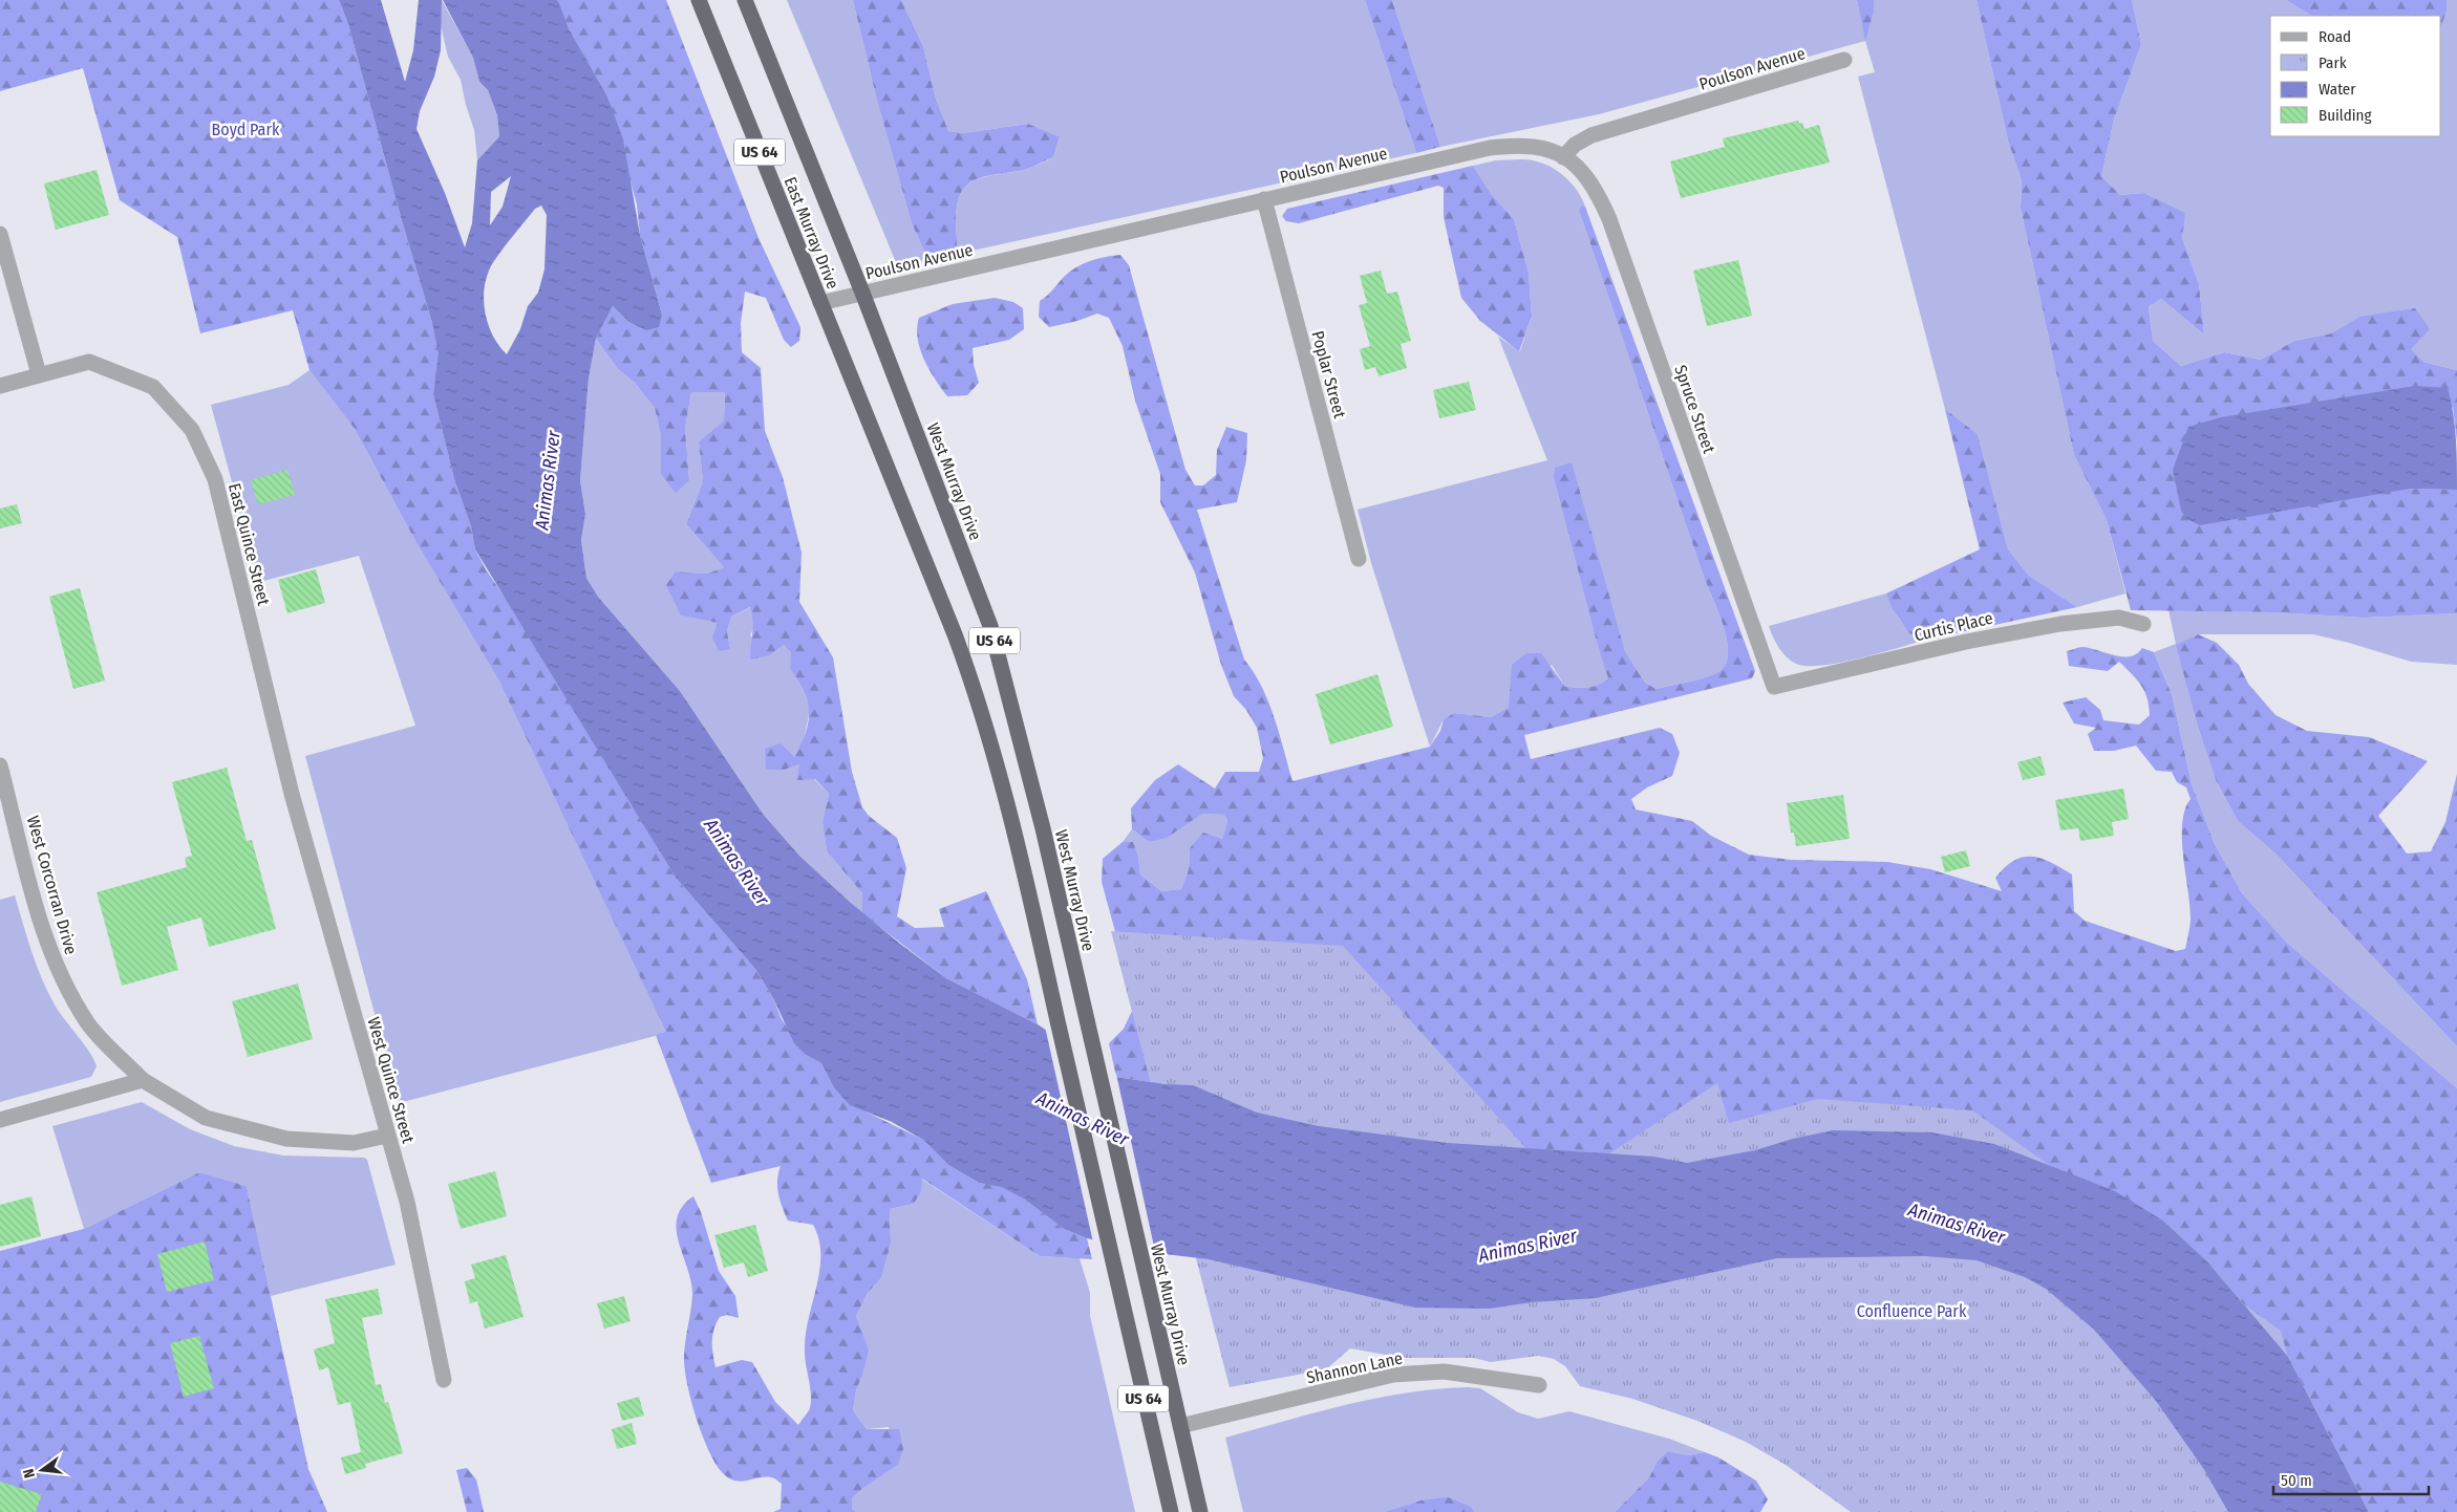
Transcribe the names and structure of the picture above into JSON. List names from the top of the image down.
{
  "streets": {
    "highway": ["US 64", "East Murray Drive", "West Murray Drive"],
    "street": [
      "Poulson Avenue",
      "Poplar Street",
      "Spruce Street",
      "East Quince Street",
      "Curtis Place",
      "West Corcorran Drive",
      "West Quince Street",
      "Shannon Lane"
    ]
  },
  "crossings": [
    ["Poulson Avenue", "US 64"],
    ["Poulson Avenue", "East Murray Drive"],
    ["Poulson Avenue", "Poplar Street"],
    ["Poulson Avenue", "Spruce Street"],
    ["Poulson Avenue", "West Murray Drive"],
    ["US 64", "East Murray Drive"],
    ["East Murray Drive", "West Murray Drive"],
    ["Spruce Street", "Curtis Place"],
    ["West Murray Drive", "Shannon Lane"],
    ["East Quince Street", "West Quince Street"],
    ["West Corcorran Drive", "West Quince Street"]
  ],
  "water": ["Animas River"],
  "parks": ["Boyd Park", "Confluence Park"],
  "legend": [
    "Road",
    "Park",
    "Water",
    "Building"
  ],
  "scale_bar": "50 m",
  "north": "left"
}
